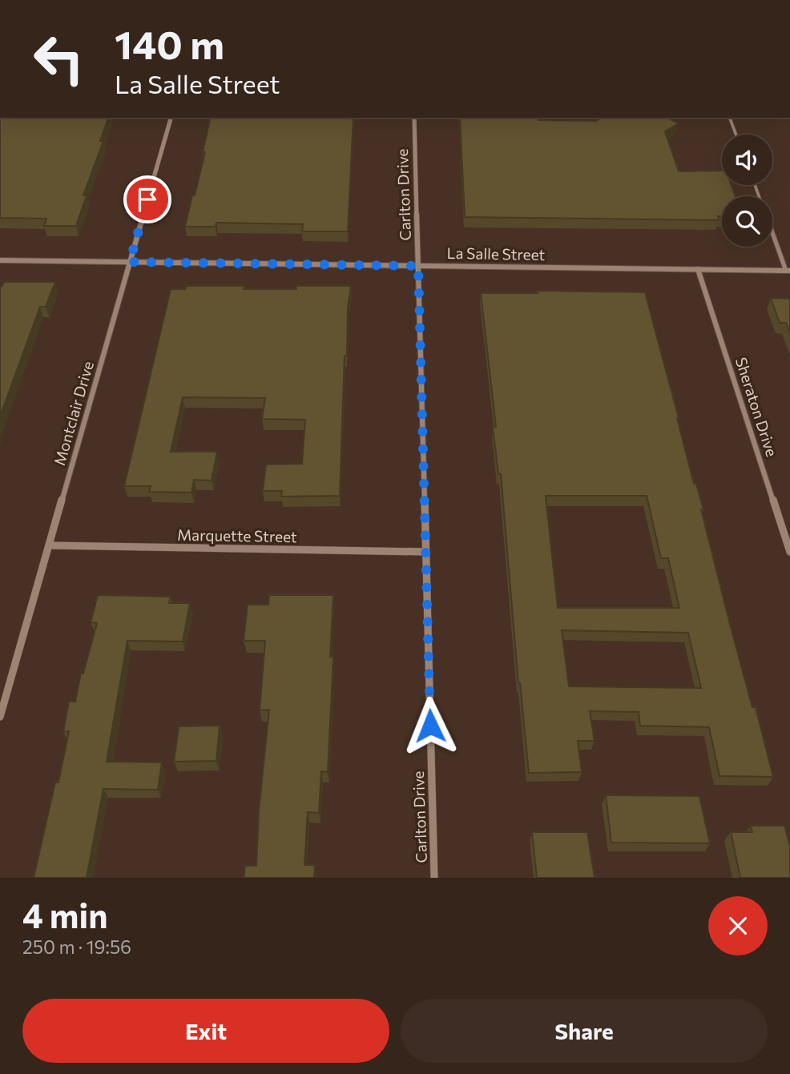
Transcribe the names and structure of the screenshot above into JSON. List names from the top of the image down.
{
  "streets": {
    "street": [
      "Carlton Drive",
      "La Salle Street",
      "Sheraton Drive",
      "Montclair Drive",
      "Marquette Street"
    ]
  },
  "crossings": [
    ["Carlton Drive", "La Salle Street"],
    ["Carlton Drive", "Marquette Street"],
    ["La Salle Street", "Sheraton Drive"],
    ["La Salle Street", "Montclair Drive"],
    ["Montclair Drive", "Marquette Street"]
  ],
  "page": {
    "turn": ["140 m", "La Salle Street"],
    "heading": ["4 min", "250 m · 19:56"],
    "buttons": ["Exit", "Share"]
  }
}
